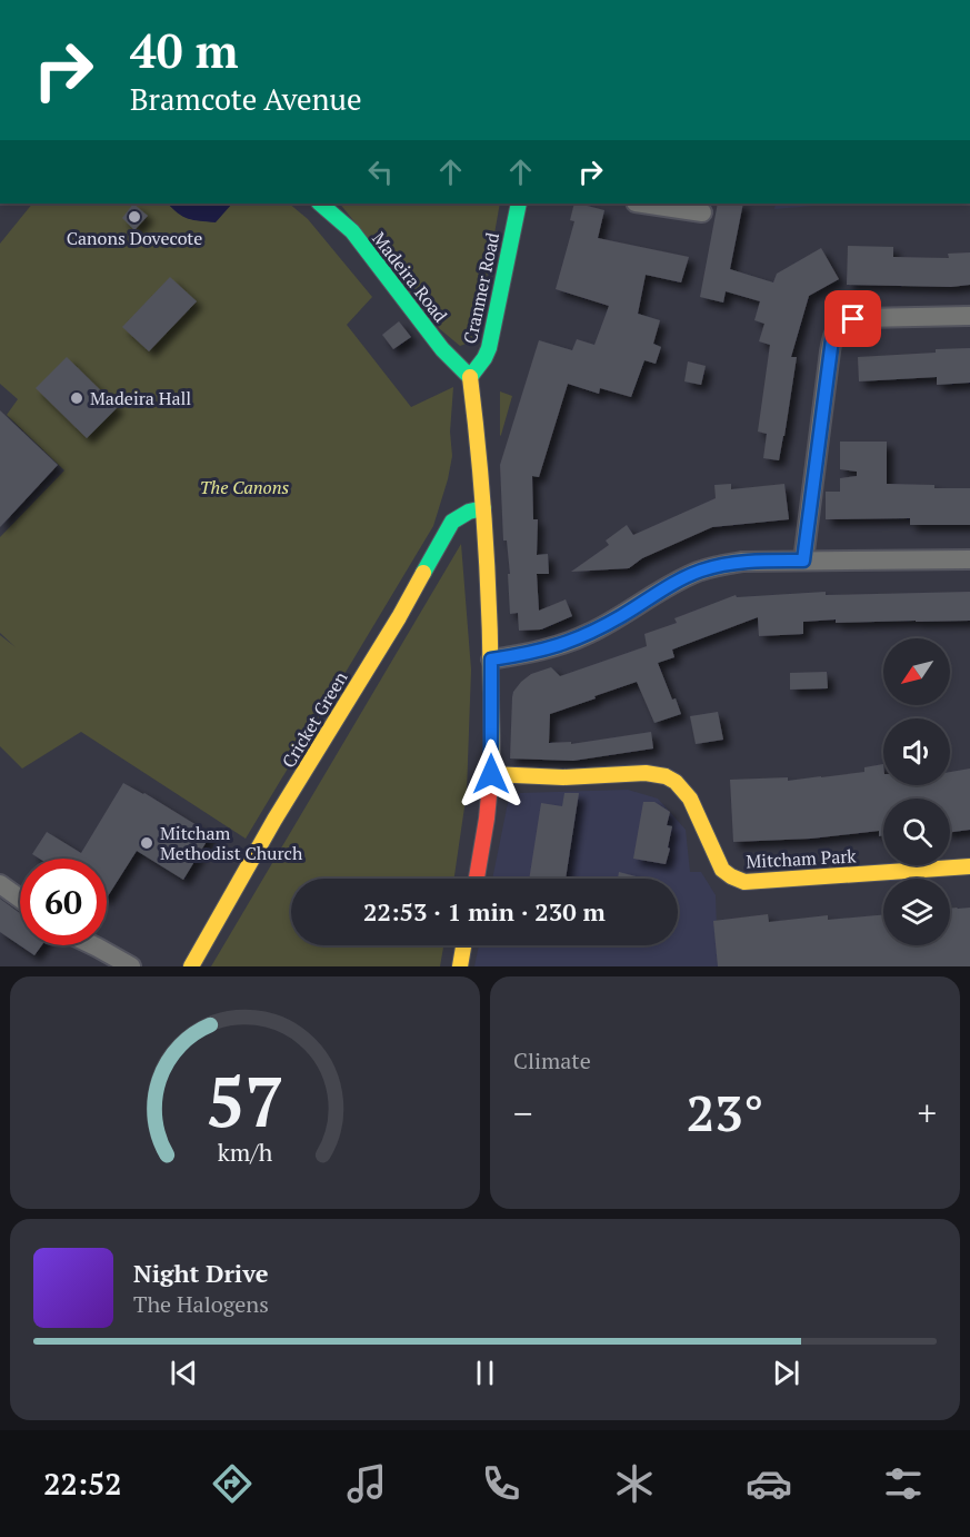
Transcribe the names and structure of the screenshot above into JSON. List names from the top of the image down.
{
  "streets": {
    "street": [
      "Madeira Road",
      "Cranmer Road",
      "Cricket Green",
      "Mitcham Park"
    ]
  },
  "crossings": [
    ["Madeira Road", "Cranmer Road"]
  ],
  "parks": ["The Canons"],
  "places": ["Canons Dovecote", "Madeira Hall", "Mitcham Methodist Church"],
  "north": "bottom left",
  "page": {
    "turn": ["40 m", "Bramcote Avenue"],
    "limit": "60",
    "trip": "22:53 · 1 min · 230 m",
    "tile": "Climate",
    "heat": ["−", "23°", "+"],
    "song": ["Night Drive", "The Halogens"],
    "tabs": "22:52",
    "gauge": ["57", "km/h"]
  }
}
